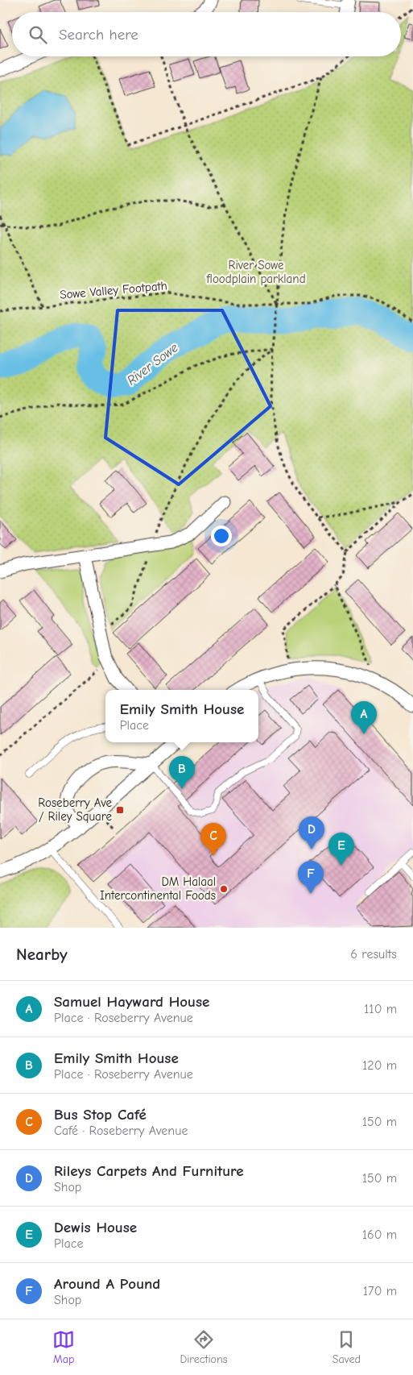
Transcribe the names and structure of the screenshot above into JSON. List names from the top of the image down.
{
  "streets": {
    "path": ["Sowe Valley Footpath"]
  },
  "water": ["River Sowe"],
  "parks": ["River Sowe floodplain parkland"],
  "places": {
    "transit": ["Roseberry Ave / Riley Square"],
    "other": ["DM Halaal Intercontinental Foods"]
  },
  "page": {
    "search": "Search here",
    "popup": ["Emily Smith House", "Place"],
    "pins": [
      "A",
      "B",
      "D",
      "C",
      "E",
      "F"
    ],
    "heading": ["Nearby", "6 results"],
    "list": [
      {
        "mark": "A",
        "name": "Samuel Hayward House",
        "note": "Place · Roseberry Avenue",
        "value": "110 m"
      },
      {
        "mark": "B",
        "name": "Emily Smith House",
        "note": "Place · Roseberry Avenue",
        "value": "120 m"
      },
      {
        "mark": "C",
        "name": "Bus Stop Café",
        "note": "Café · Roseberry Avenue",
        "value": "150 m"
      },
      {
        "mark": "D",
        "name": "Rileys Carpets And Furniture",
        "note": "Shop",
        "value": "150 m"
      },
      {
        "mark": "E",
        "name": "Dewis House",
        "note": "Place",
        "value": "160 m"
      },
      {
        "mark": "F",
        "name": "Around A Pound",
        "note": "Shop",
        "value": "170 m"
      }
    ],
    "nav": ["Map", "Directions", "Saved"]
  }
}
